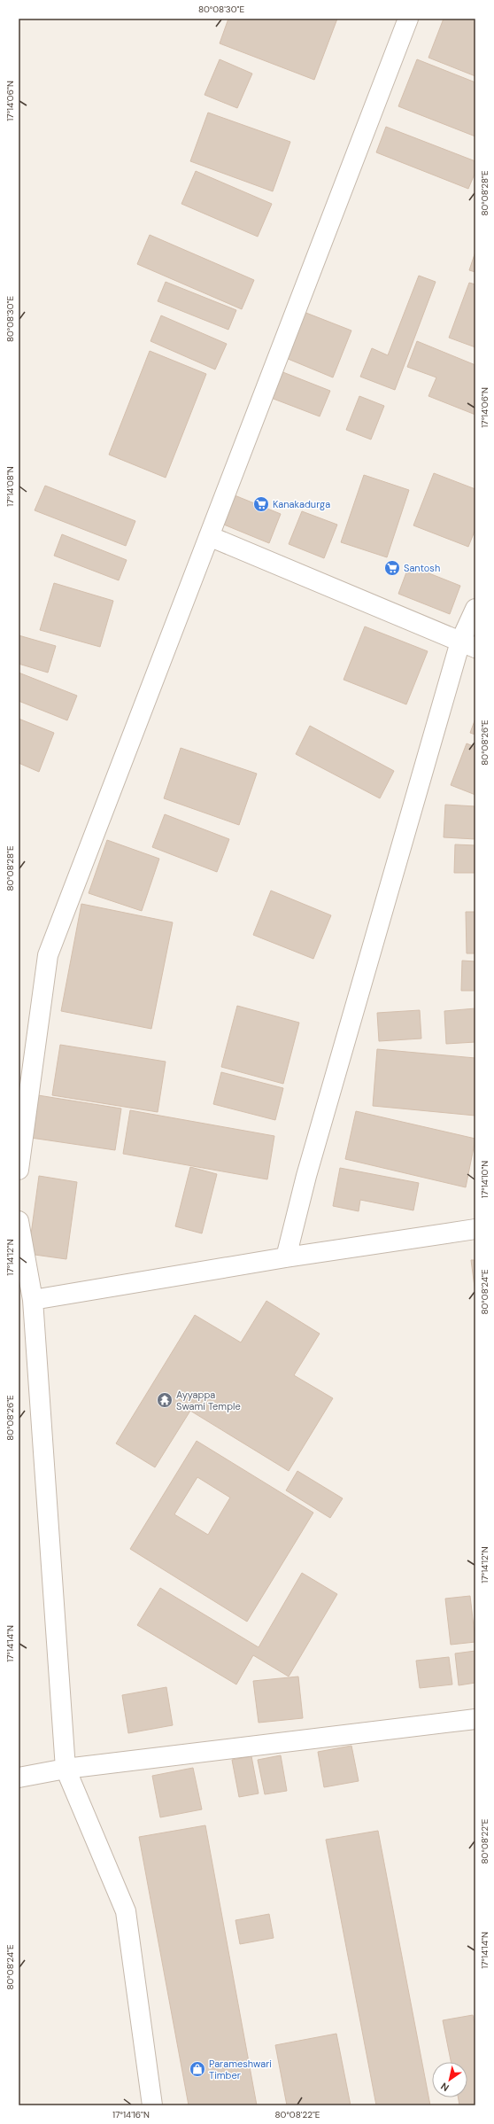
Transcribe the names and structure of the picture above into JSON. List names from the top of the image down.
{
  "places": {
    "supermarket": ["Kanakadurga", "Santosh"],
    "temple": ["Ayyappa Swami Temple"],
    "shop": ["Parameshwari Timber"]
  },
  "north": "bottom left",
  "coordinates": [
    "80°08'30\"E",
    "17°14'06\"N",
    "80°08'28\"E",
    "17°14'08\"N",
    "80°08'26\"E",
    "17°14'10\"N",
    "17°14'12\"N",
    "80°08'24\"E",
    "17°14'14\"N",
    "80°08'22\"E",
    "17°14'16\"N"
  ]
}
